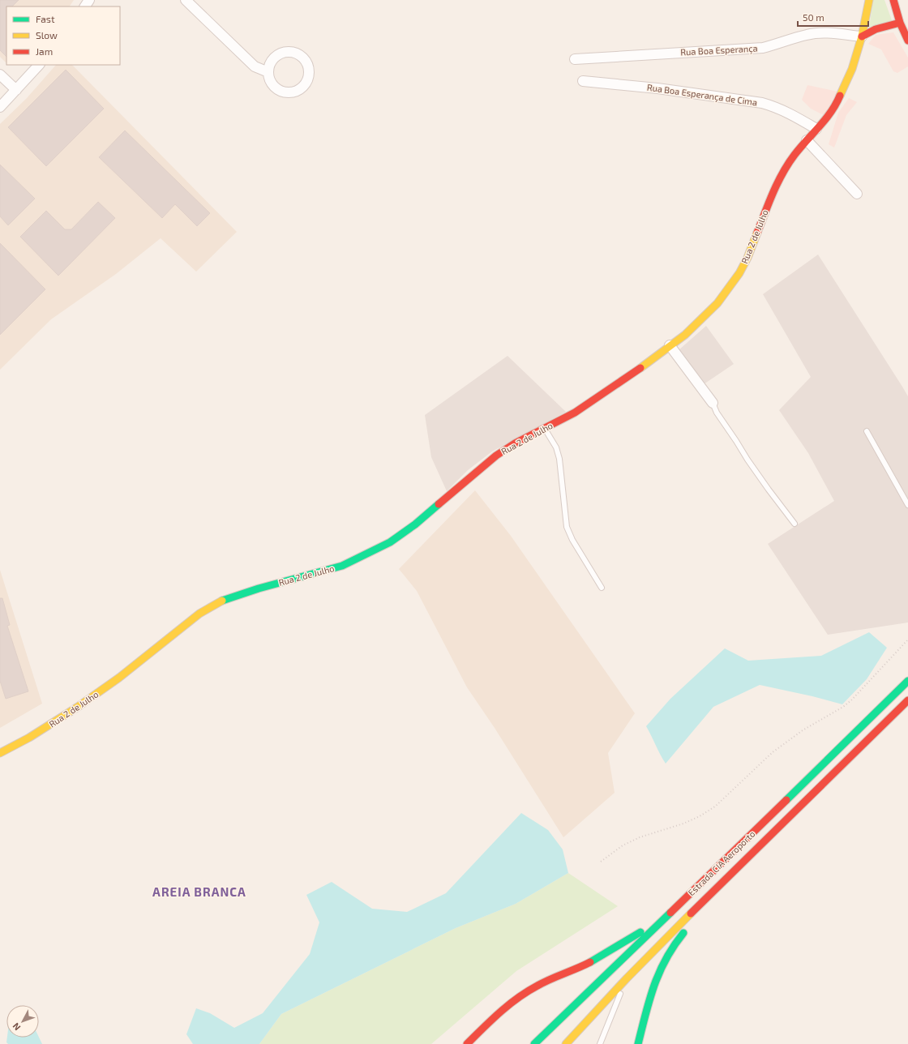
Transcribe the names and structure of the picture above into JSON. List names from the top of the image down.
{
  "streets": {
    "main road": ["Rua 2 de Julho", "Estrada CIA Aeroporto"],
    "street": ["Rua Boa Esperança", "Rua Boa Esperança de Cima"]
  },
  "crossings": [
    ["Rua Boa Esperança", "Rua 2 de Julho"],
    ["Rua Boa Esperança de Cima", "Rua 2 de Julho"]
  ],
  "districts": ["AREIA BRANCA"],
  "legend": ["Fast", "Slow", "Jam"],
  "scale_bar": "50 m",
  "north": "bottom left"
}
